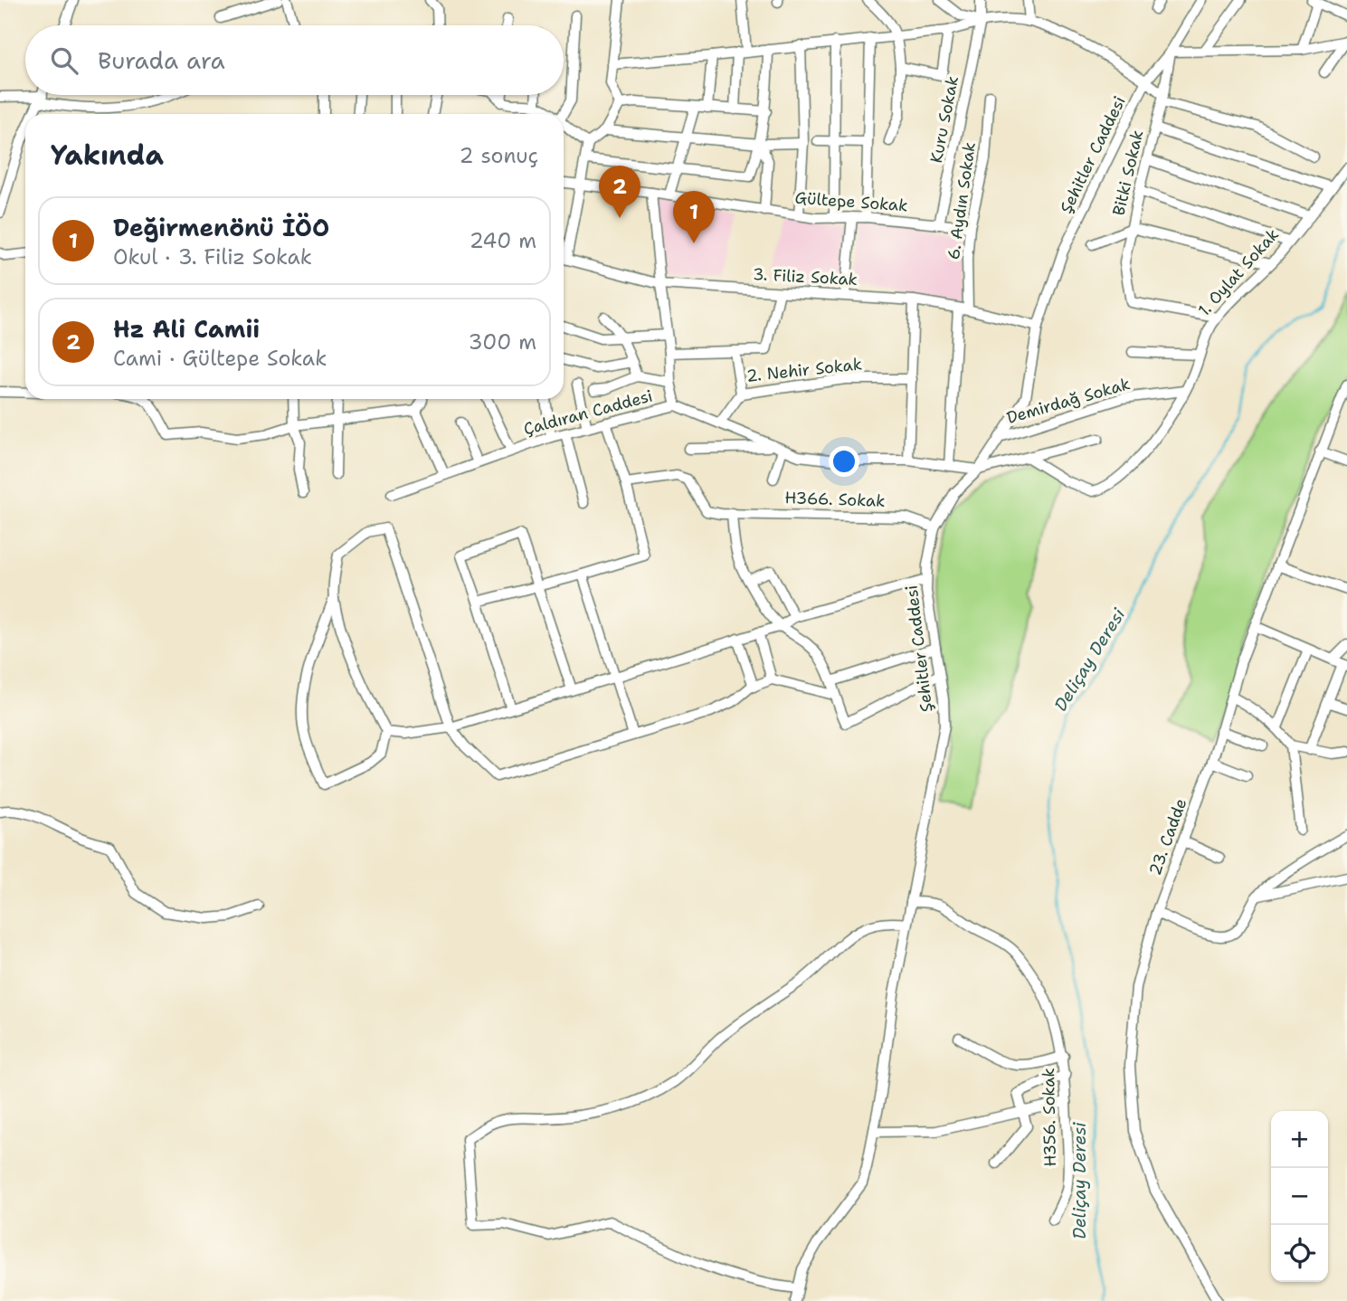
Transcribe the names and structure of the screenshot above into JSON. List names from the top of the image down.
{
  "streets": {
    "street": [
      "Kuru Sokak",
      "Şehitler Caddesi",
      "Bitki Sokak",
      "6. Aydın Sokak",
      "Gültepe Sokak",
      "1. Oylat Sokak",
      "3. Filiz Sokak",
      "2. Nehir Sokak",
      "Demirdağ Sokak",
      "Çaldıran Caddesi",
      "H366. Sokak",
      "23. Cadde",
      "H356. Sokak"
    ]
  },
  "crossings": [
    ["Kuru Sokak", "Gültepe Sokak"],
    ["Şehitler Caddesi", "Bitki Sokak"],
    ["Şehitler Caddesi", "3. Filiz Sokak"],
    ["Şehitler Caddesi", "Demirdağ Sokak"],
    ["Şehitler Caddesi", "Çaldıran Caddesi"],
    ["Şehitler Caddesi", "H366. Sokak"],
    ["Şehitler Caddesi", "H356. Sokak"],
    ["Bitki Sokak", "1. Oylat Sokak"],
    ["6. Aydın Sokak", "Gültepe Sokak"],
    ["6. Aydın Sokak", "3. Filiz Sokak"],
    ["6. Aydın Sokak", "Çaldıran Caddesi"],
    ["1. Oylat Sokak", "Demirdağ Sokak"]
  ],
  "water": ["Deliçay Deresi"],
  "page": {
    "search": "Burada ara",
    "heading": ["Yakında", "2 sonuç"],
    "pins": ["2", "1"],
    "list": [
      {
        "mark": "1",
        "name": "Değirmenönü İÖO",
        "note": "Okul · 3. Filiz Sokak",
        "value": "240 m"
      },
      {
        "mark": "2",
        "name": "Hz Ali Camii",
        "note": "Cami · Gültepe Sokak",
        "value": "300 m"
      }
    ],
    "map_buttons": ["+", "−"]
  }
}
